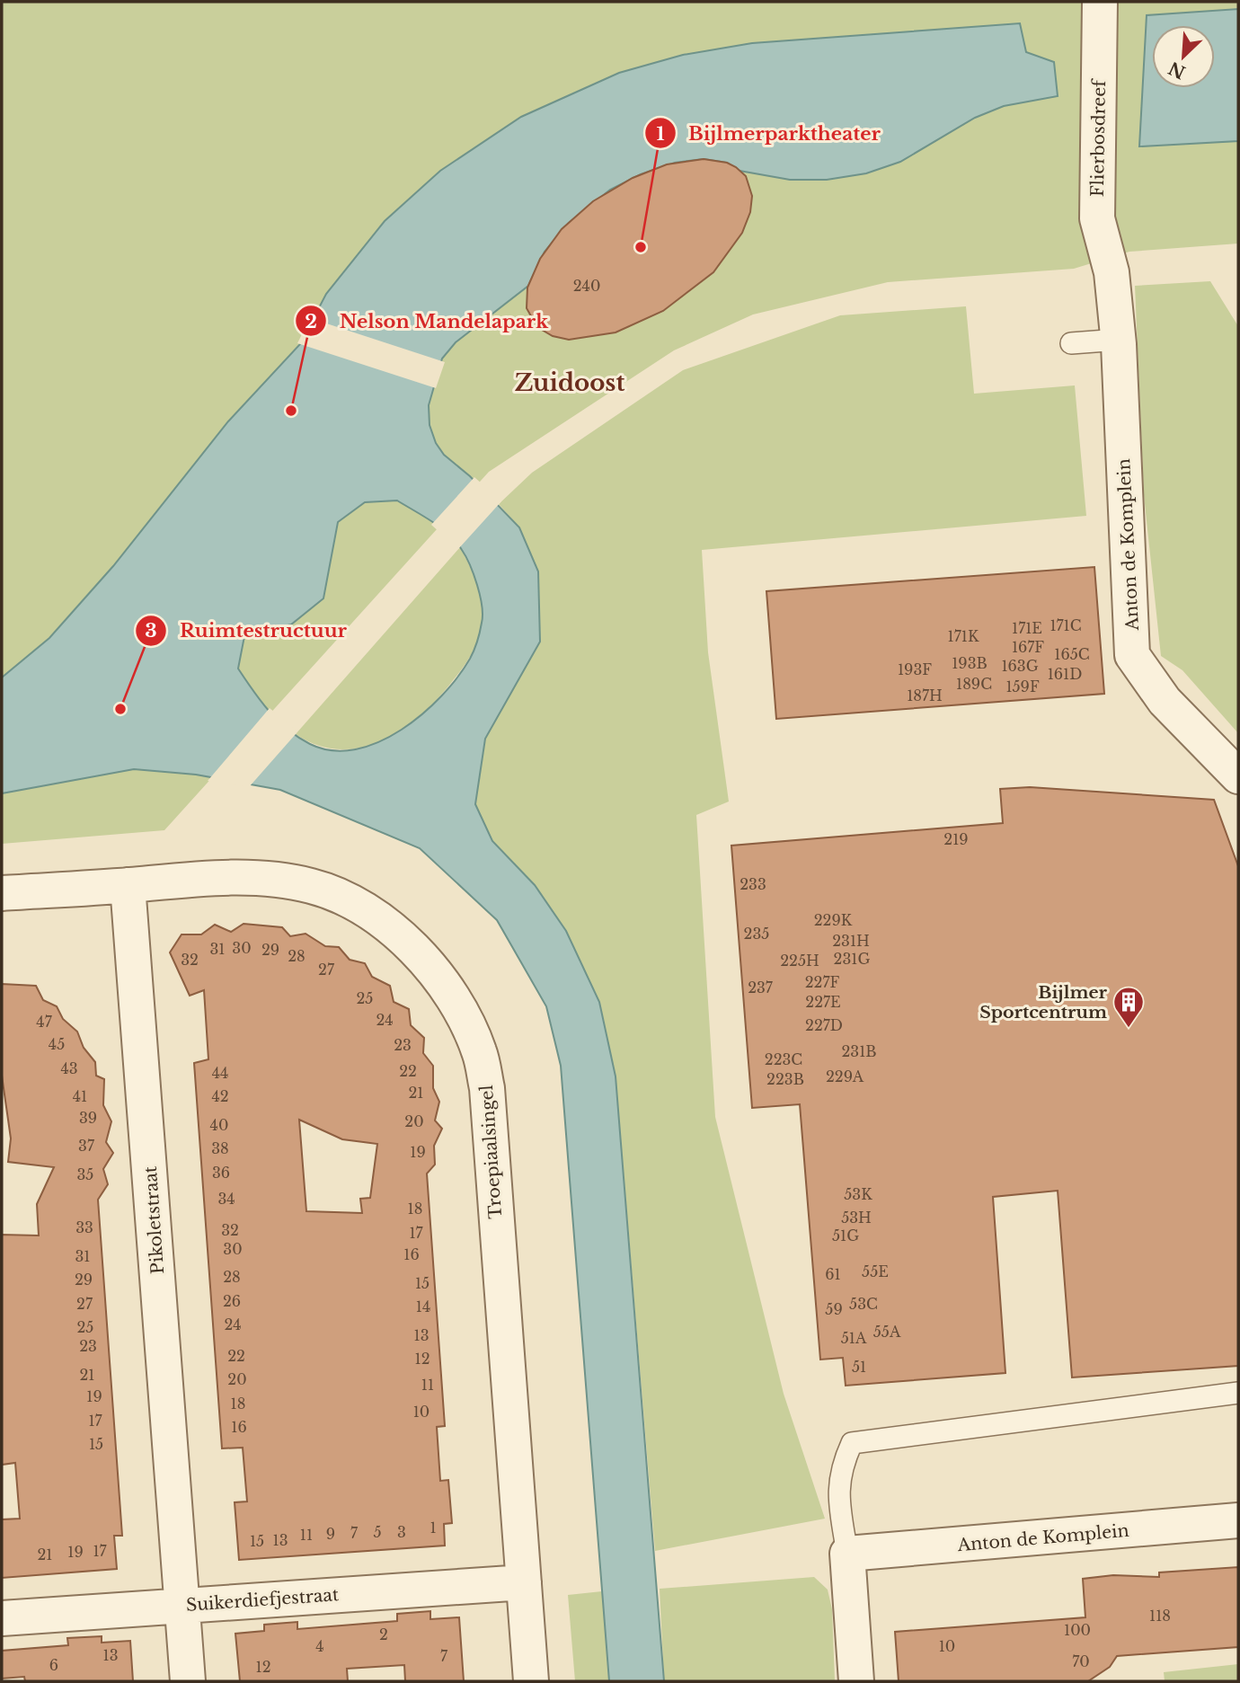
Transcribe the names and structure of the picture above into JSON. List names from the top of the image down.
{
  "streets": {
    "street": [
      "Flierbosdreef",
      "Anton de Komplein",
      "Troepiaalsingel",
      "Pikoletstraat",
      "Suikerdiefjestraat"
    ]
  },
  "crossings": [
    ["Flierbosdreef", "Anton de Komplein"],
    ["Troepiaalsingel", "Pikoletstraat"],
    ["Troepiaalsingel", "Suikerdiefjestraat"],
    ["Pikoletstraat", "Suikerdiefjestraat"]
  ],
  "districts": ["Zuidoost"],
  "places": {
    "other": ["Bijlmerparktheater", "Nelson Mandelapark", "Ruimtestructuur"],
    "building": ["Bijlmer Sportcentrum"]
  },
  "house_numbers": [
    "240",
    "171C",
    "171E",
    "171K",
    "167F",
    "165C",
    "193B",
    "163G",
    "193F",
    "161D",
    "189C",
    "159F",
    "187H",
    "219",
    "233",
    "229K",
    "235",
    "231H",
    "30",
    "31",
    "29",
    "28",
    "231G",
    "32",
    "225H",
    "27",
    "227F",
    "237",
    "25",
    "227E",
    "24",
    "47",
    "227D",
    "45",
    "23",
    "231B",
    "223C",
    "43",
    "22",
    "44",
    "229A",
    "223B",
    "21",
    "41",
    "42",
    "39",
    "20",
    "40",
    "37",
    "38",
    "19",
    "36",
    "35",
    "53K",
    "34",
    "18",
    "53H",
    "33",
    "32",
    "17",
    "51G",
    "30",
    "16",
    "31",
    "55E",
    "61",
    "28",
    "29",
    "15",
    "26",
    "27",
    "53C",
    "14",
    "59",
    "24",
    "25",
    "55A",
    "13",
    "51A",
    "23",
    "22",
    "12",
    "51",
    "21",
    "20",
    "11",
    "19",
    "18",
    "10",
    "17",
    "16",
    "15",
    "1",
    "5",
    "3",
    "7",
    "9",
    "11",
    "13",
    "15",
    "17",
    "19",
    "21",
    "118",
    "100",
    "2",
    "4",
    "10",
    "13",
    "7",
    "70",
    "6",
    "12"
  ],
  "north": "bottom left"
}
